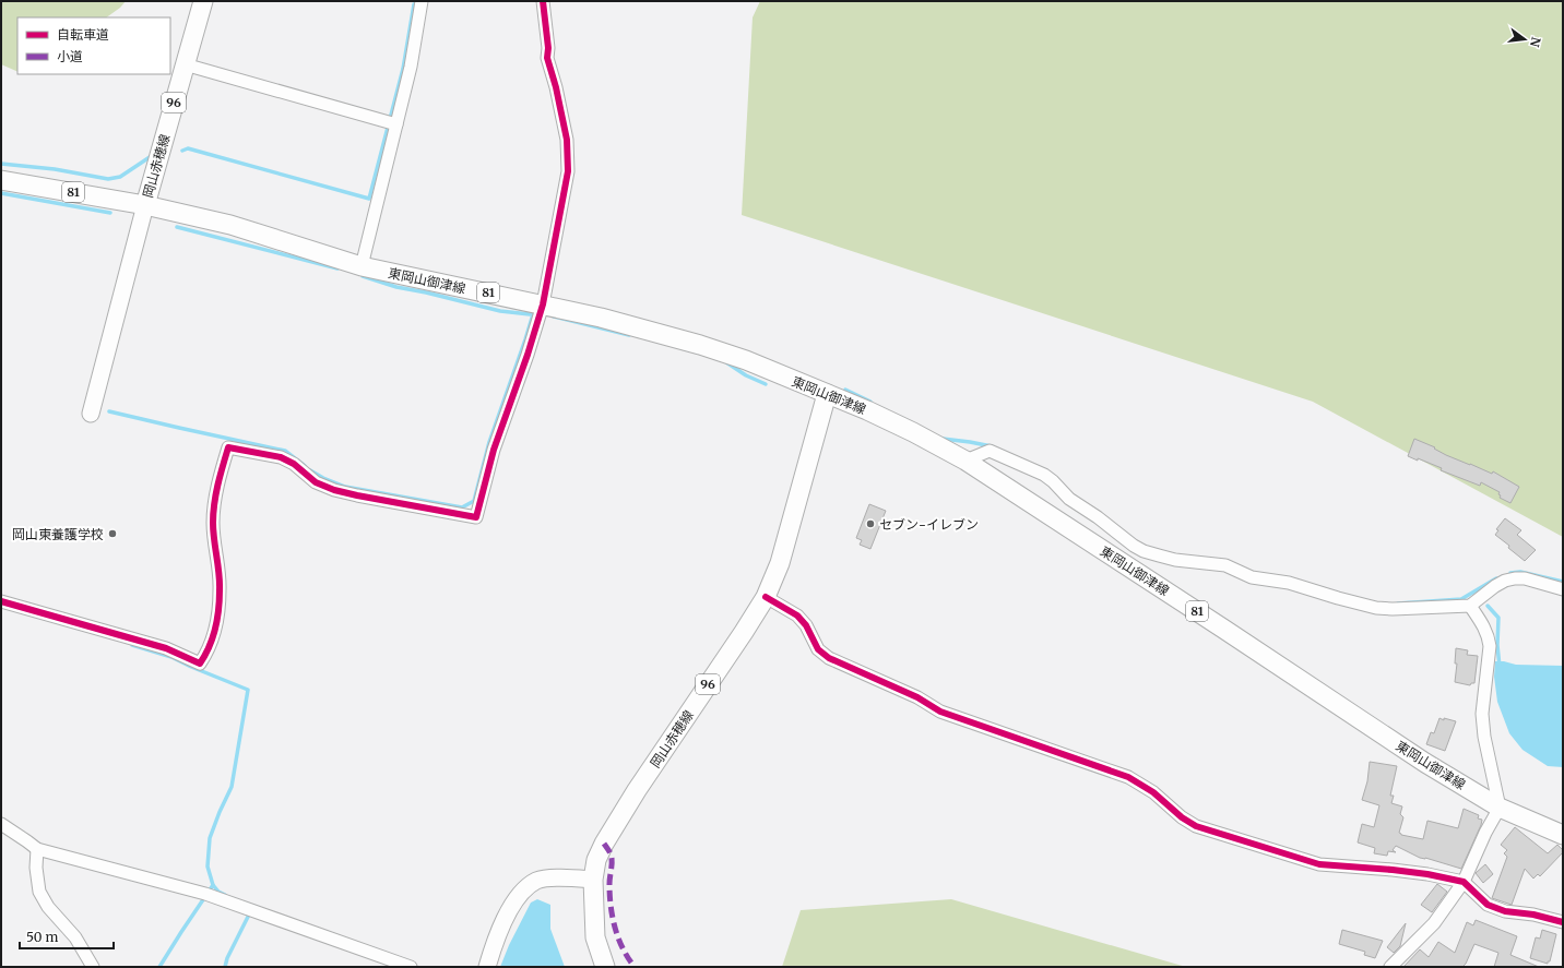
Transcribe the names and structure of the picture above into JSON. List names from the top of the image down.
{
  "streets": {
    "main road": [
      "96",
      "岡山赤穂線",
      "81",
      "東岡山御津線"
    ]
  },
  "crossings": [
    ["岡山赤穂線", "東岡山御津線"]
  ],
  "places": ["セブン-イレブン", "岡山東養護学校"],
  "legend": ["自転車道", "小道"],
  "scale_bar": "50 m",
  "north": "right"
}
